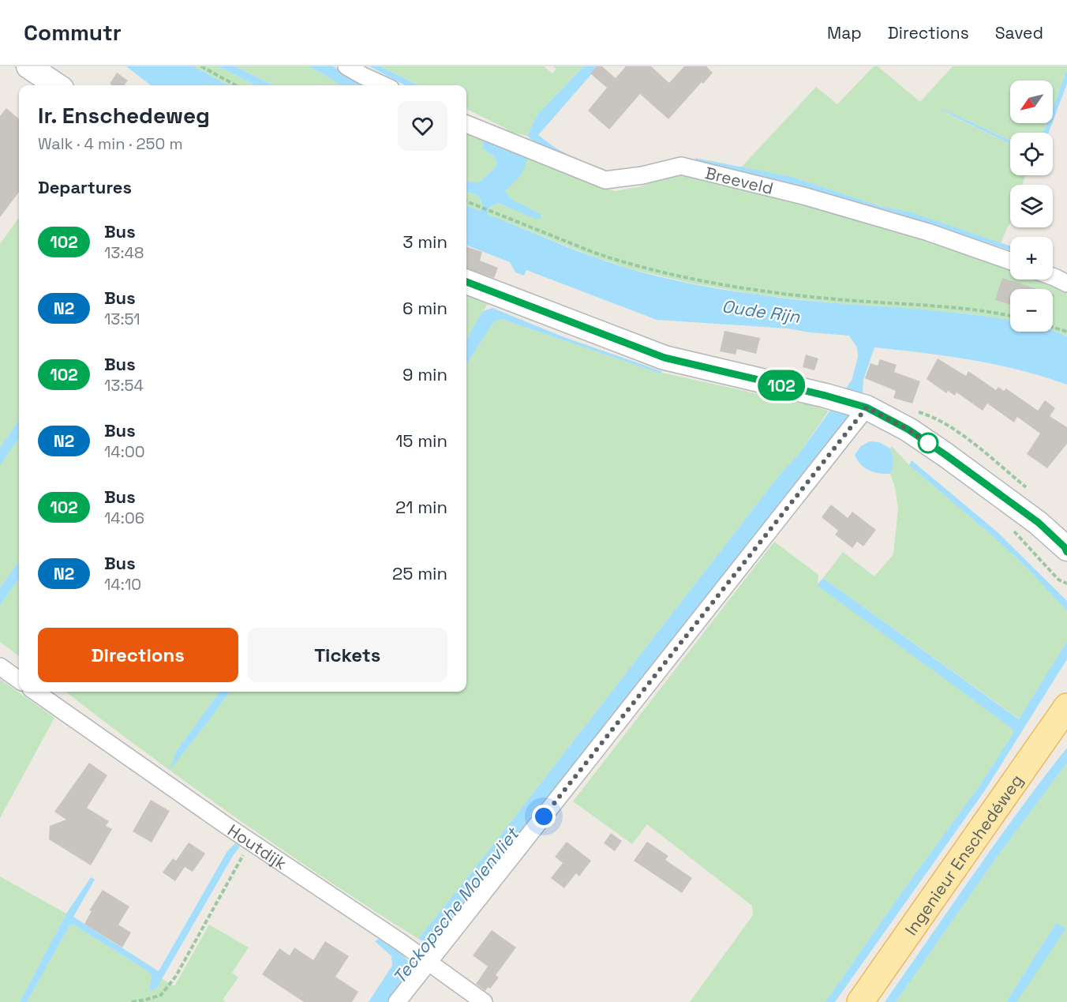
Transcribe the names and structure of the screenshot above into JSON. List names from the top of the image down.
{
  "streets": {
    "main road": ["Ingenieur Enschedéweg"],
    "street": ["Breeveld", "Houtdijk"]
  },
  "water": ["Oude Rijn", "Teckopsche Molenvliet"],
  "lines": ["bus line 102"],
  "north": "bottom left",
  "page": {
    "header": "Commutr",
    "nav": ["Map", "Directions", "Saved"],
    "on_map": "102",
    "map_buttons": ["+", "−"],
    "heading": [
      ["Ir. Enschedeweg", "Walk · 4 min · 250 m"],
      "Departures"
    ],
    "list": [
      {
        "mark": "102",
        "name": "Bus",
        "note": "13:48",
        "value": "3 min"
      },
      {
        "mark": "N2",
        "name": "Bus",
        "note": "13:51",
        "value": "6 min"
      },
      {
        "mark": "102",
        "name": "Bus",
        "note": "13:54",
        "value": "9 min"
      },
      {
        "mark": "N2",
        "name": "Bus",
        "note": "14:00",
        "value": "15 min"
      },
      {
        "mark": "102",
        "name": "Bus",
        "note": "14:06",
        "value": "21 min"
      },
      {
        "mark": "N2",
        "name": "Bus",
        "note": "14:10",
        "value": "25 min"
      }
    ],
    "buttons": ["Directions", "Tickets"]
  }
}
